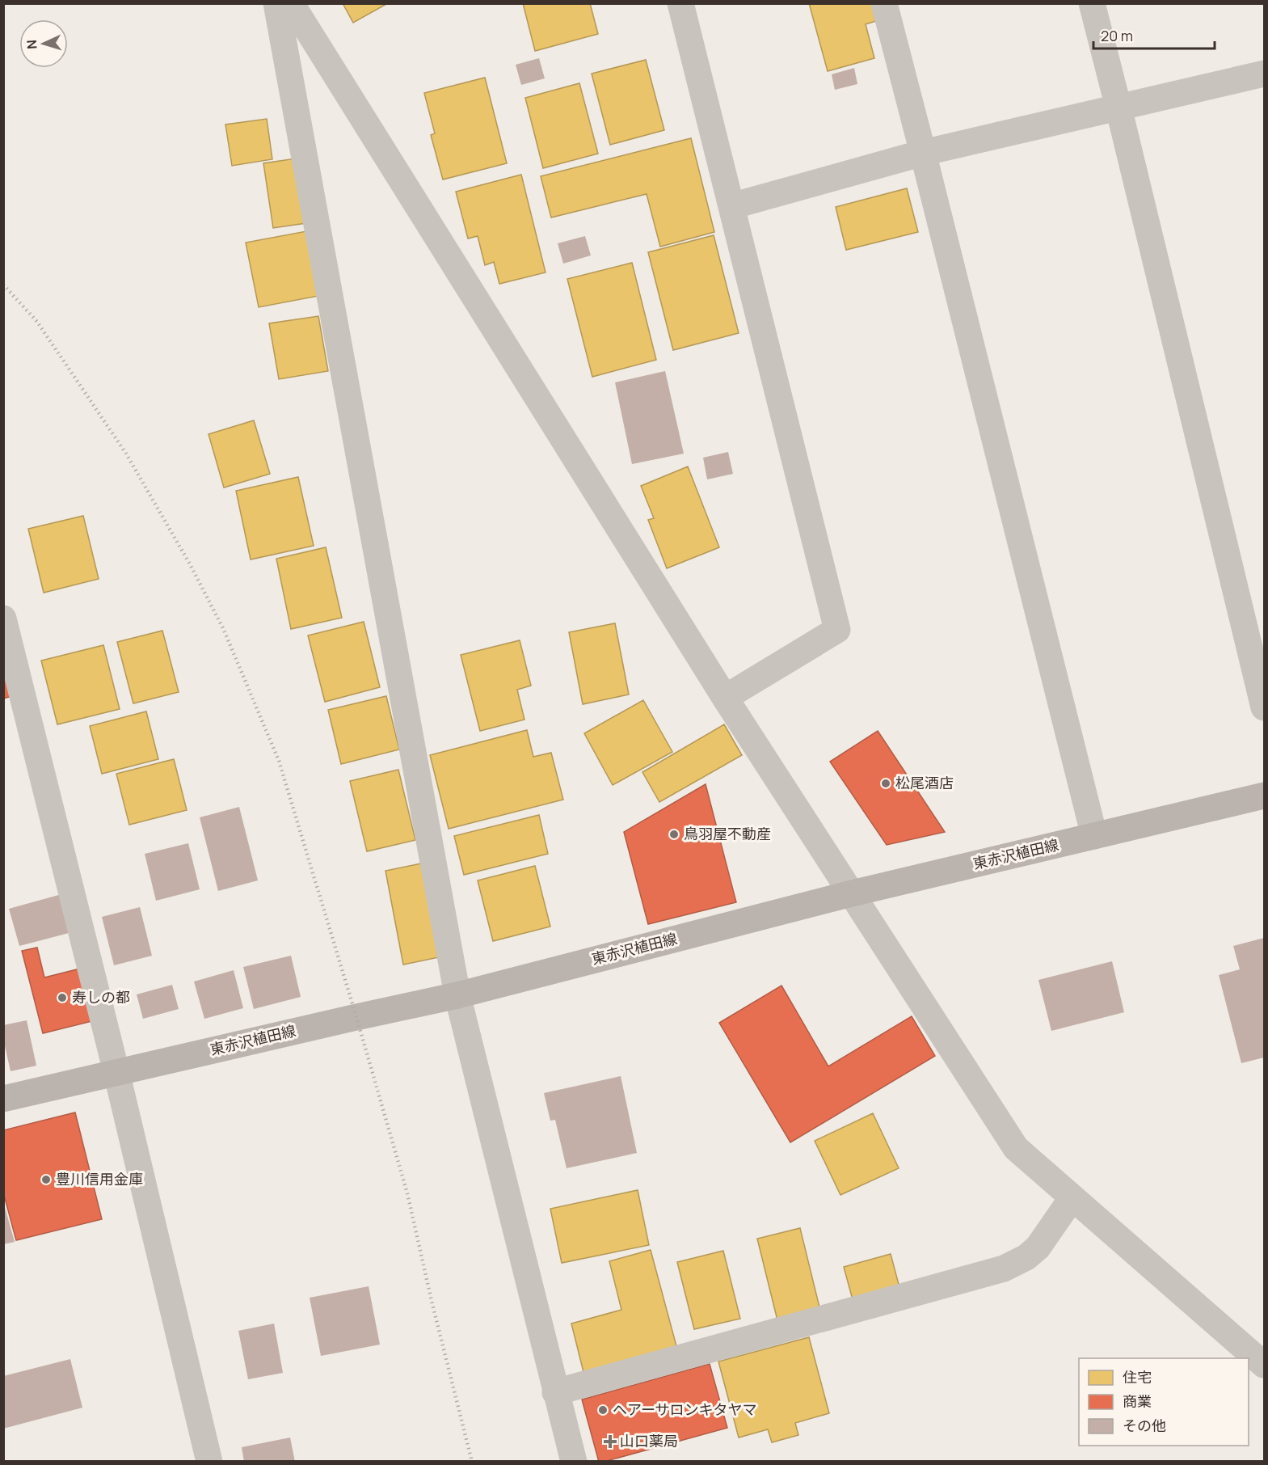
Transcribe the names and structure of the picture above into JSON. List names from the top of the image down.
{
  "streets": {
    "main road": ["東赤沢植田線"]
  },
  "places": {
    "other": [
      "松尾酒店",
      "鳥羽屋不動産",
      "寿しの都",
      "豊川信用金庫",
      "ヘアーサロンキタヤマ"
    ],
    "health": ["山口薬局"]
  },
  "legend": ["住宅", "商業", "その他"],
  "scale_bar": "20 m",
  "north": "left"
}
